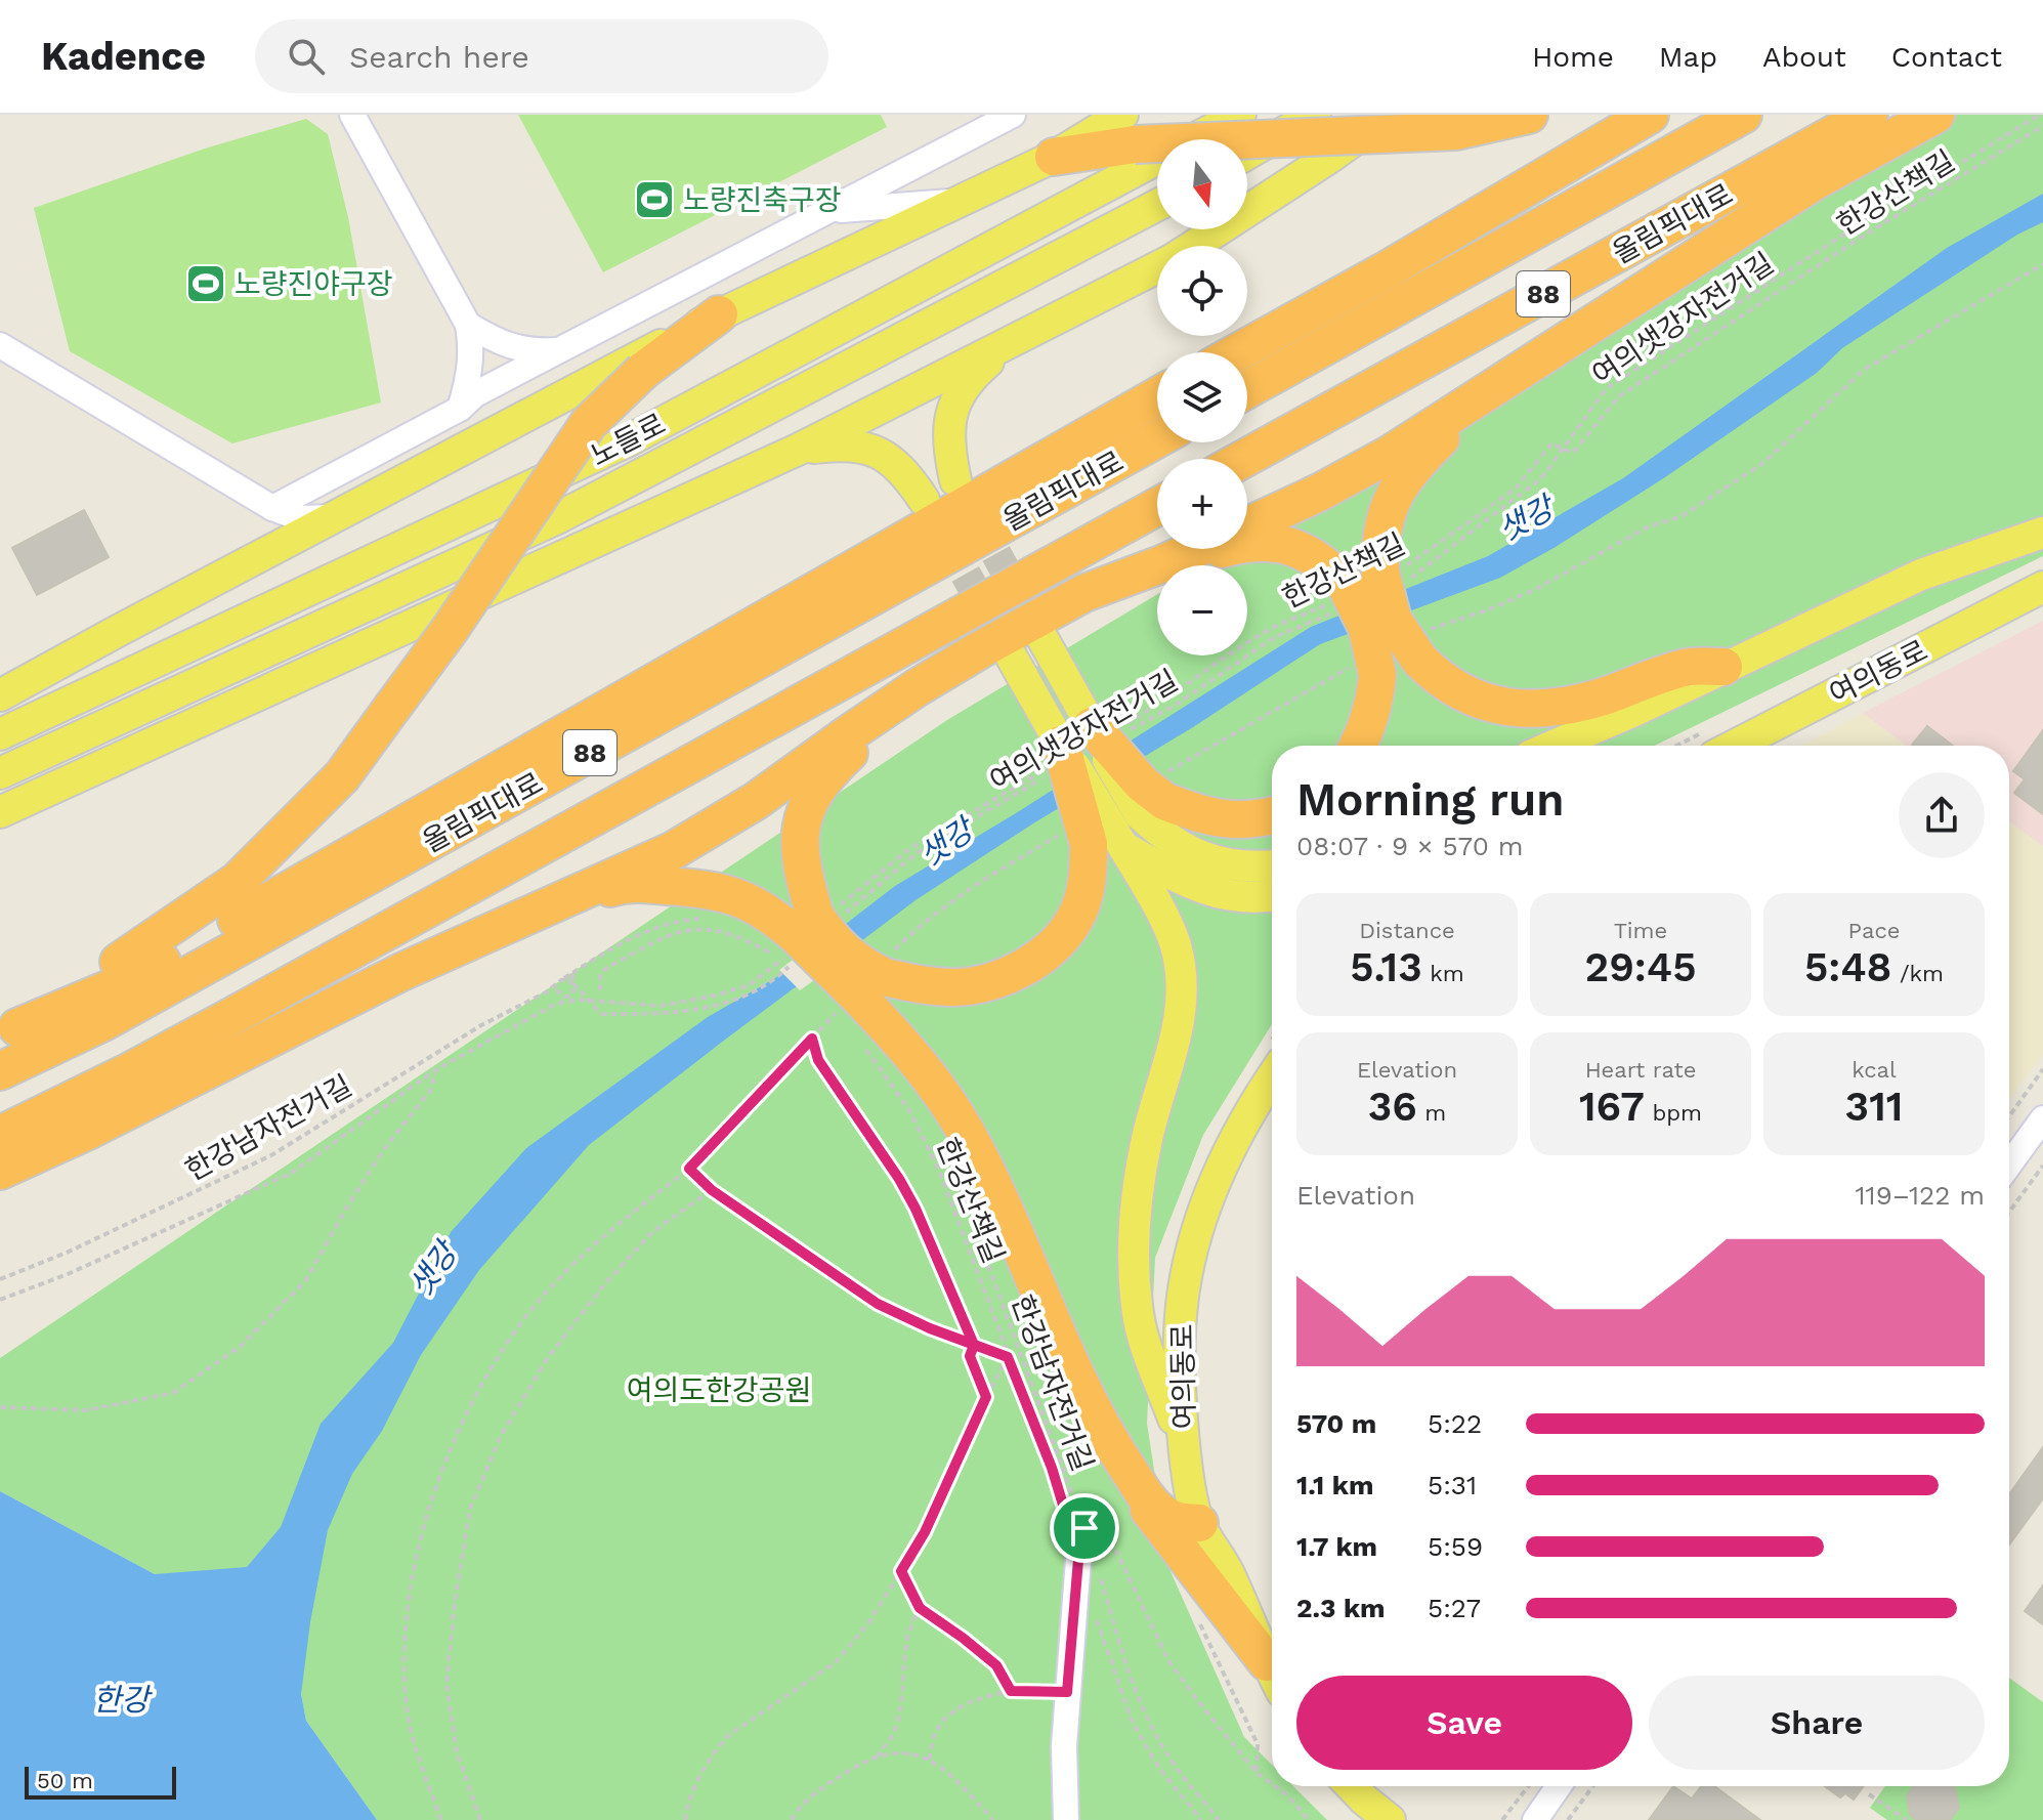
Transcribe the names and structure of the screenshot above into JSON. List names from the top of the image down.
{
  "streets": {
    "highway": ["올림픽대로", "88"],
    "main road": ["노들로", "여의동로"],
    "path": ["한강산책길", "여의샛강자전거길", "한강남자전거길"]
  },
  "crossings": [
    ["한강산책길", "여의샛강자전거길"],
    ["한강산책길", "한강남자전거길"],
    ["여의샛강자전거길", "한강남자전거길"]
  ],
  "water": ["샛강", "한강"],
  "parks": ["여의도한강공원"],
  "places": {
    "sports": ["노량진축구장", "노량진야구장"]
  },
  "scale_bar": "50 m",
  "north": "bottom",
  "page": {
    "header": "Kadence",
    "search": "Search here",
    "nav": [
      "Home",
      "Map",
      "About",
      "Contact"
    ],
    "map_buttons": ["+", "−"],
    "heading": ["Morning run", "08:07 · 9 × 570 m"],
    "stats": [
      ["Distance", "5.13 km"],
      ["Time", "29:45"],
      ["Pace", "5:48 /km"],
      ["Elevation", "36 m"],
      ["Heart rate", "167 bpm"],
      ["kcal", "311"]
    ],
    "chart": ["Elevation", "119–122 m"],
    "list": [
      {
        "name": "570 m",
        "note": "5:22"
      },
      {
        "name": "1.1 km",
        "note": "5:31"
      },
      {
        "name": "1.7 km",
        "note": "5:59"
      },
      {
        "name": "2.3 km",
        "note": "5:27"
      }
    ],
    "buttons": ["Save", "Share"],
    "scale": "50 m"
  }
}
